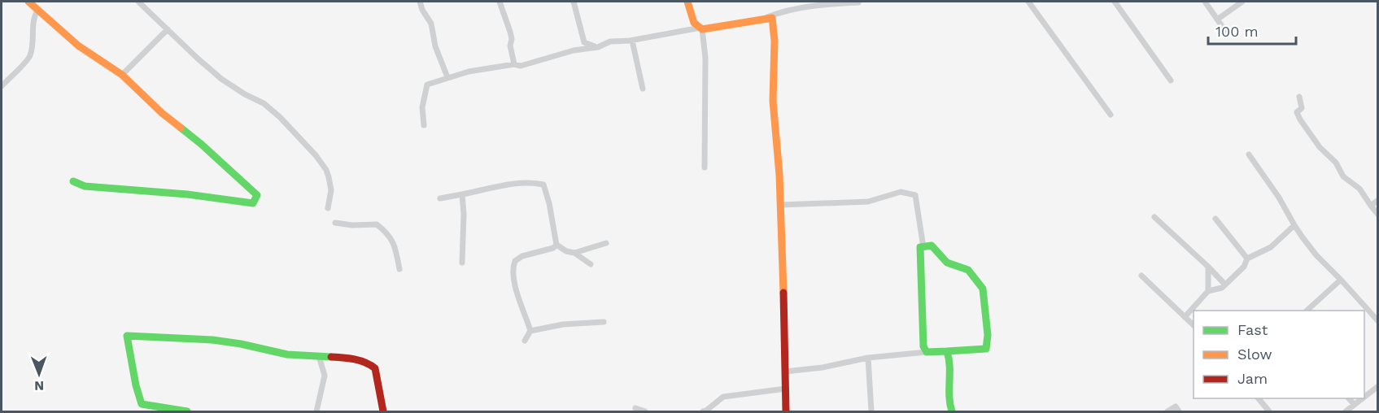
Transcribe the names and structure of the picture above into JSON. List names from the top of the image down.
{
  "legend": ["Fast", "Slow", "Jam"],
  "scale_bar": "100 m",
  "north": "bottom"
}
